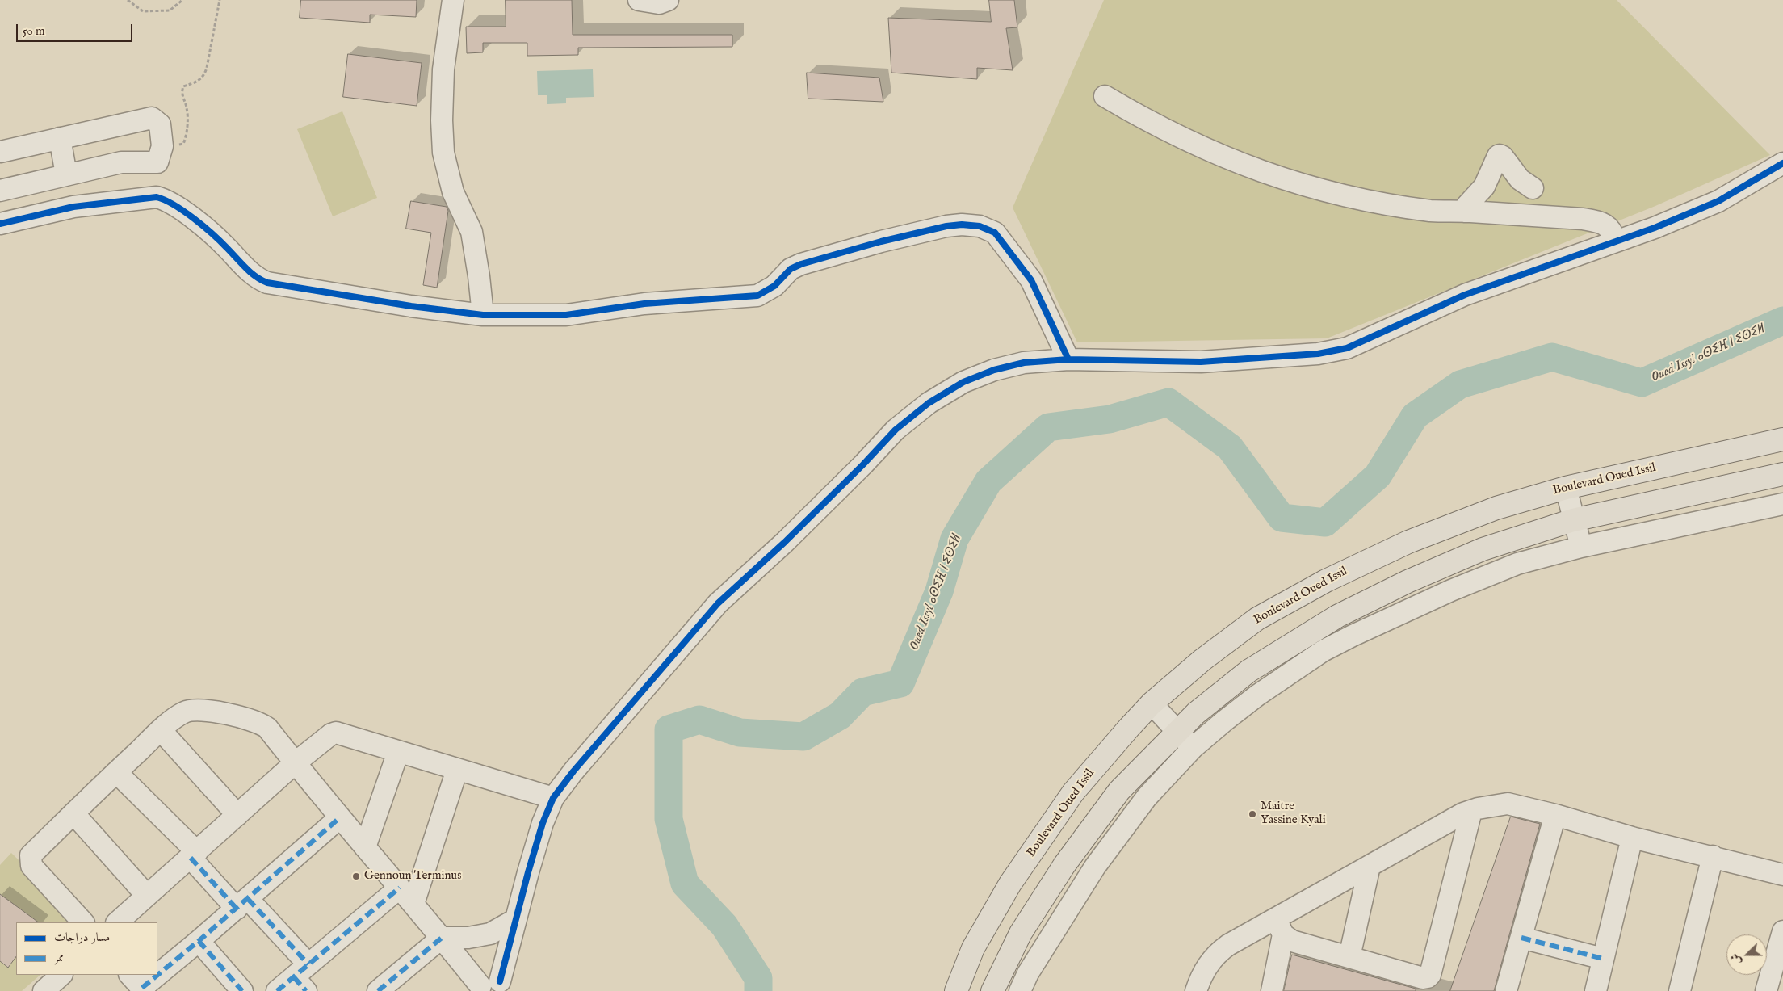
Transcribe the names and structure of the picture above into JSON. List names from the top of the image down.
{
  "streets": {
    "main road": ["Boulevard Oued Issil"]
  },
  "water": ["Oued Issyl ⴰⵙⵉⴼ ⵏ ⵉⵙⵉⵍ"],
  "places": ["Maitre Yassine Kyali", "Gennoun Terminus"],
  "legend": ["مسار دراجات", "ممر"],
  "scale_bar": "50 m",
  "north": "left"
}
